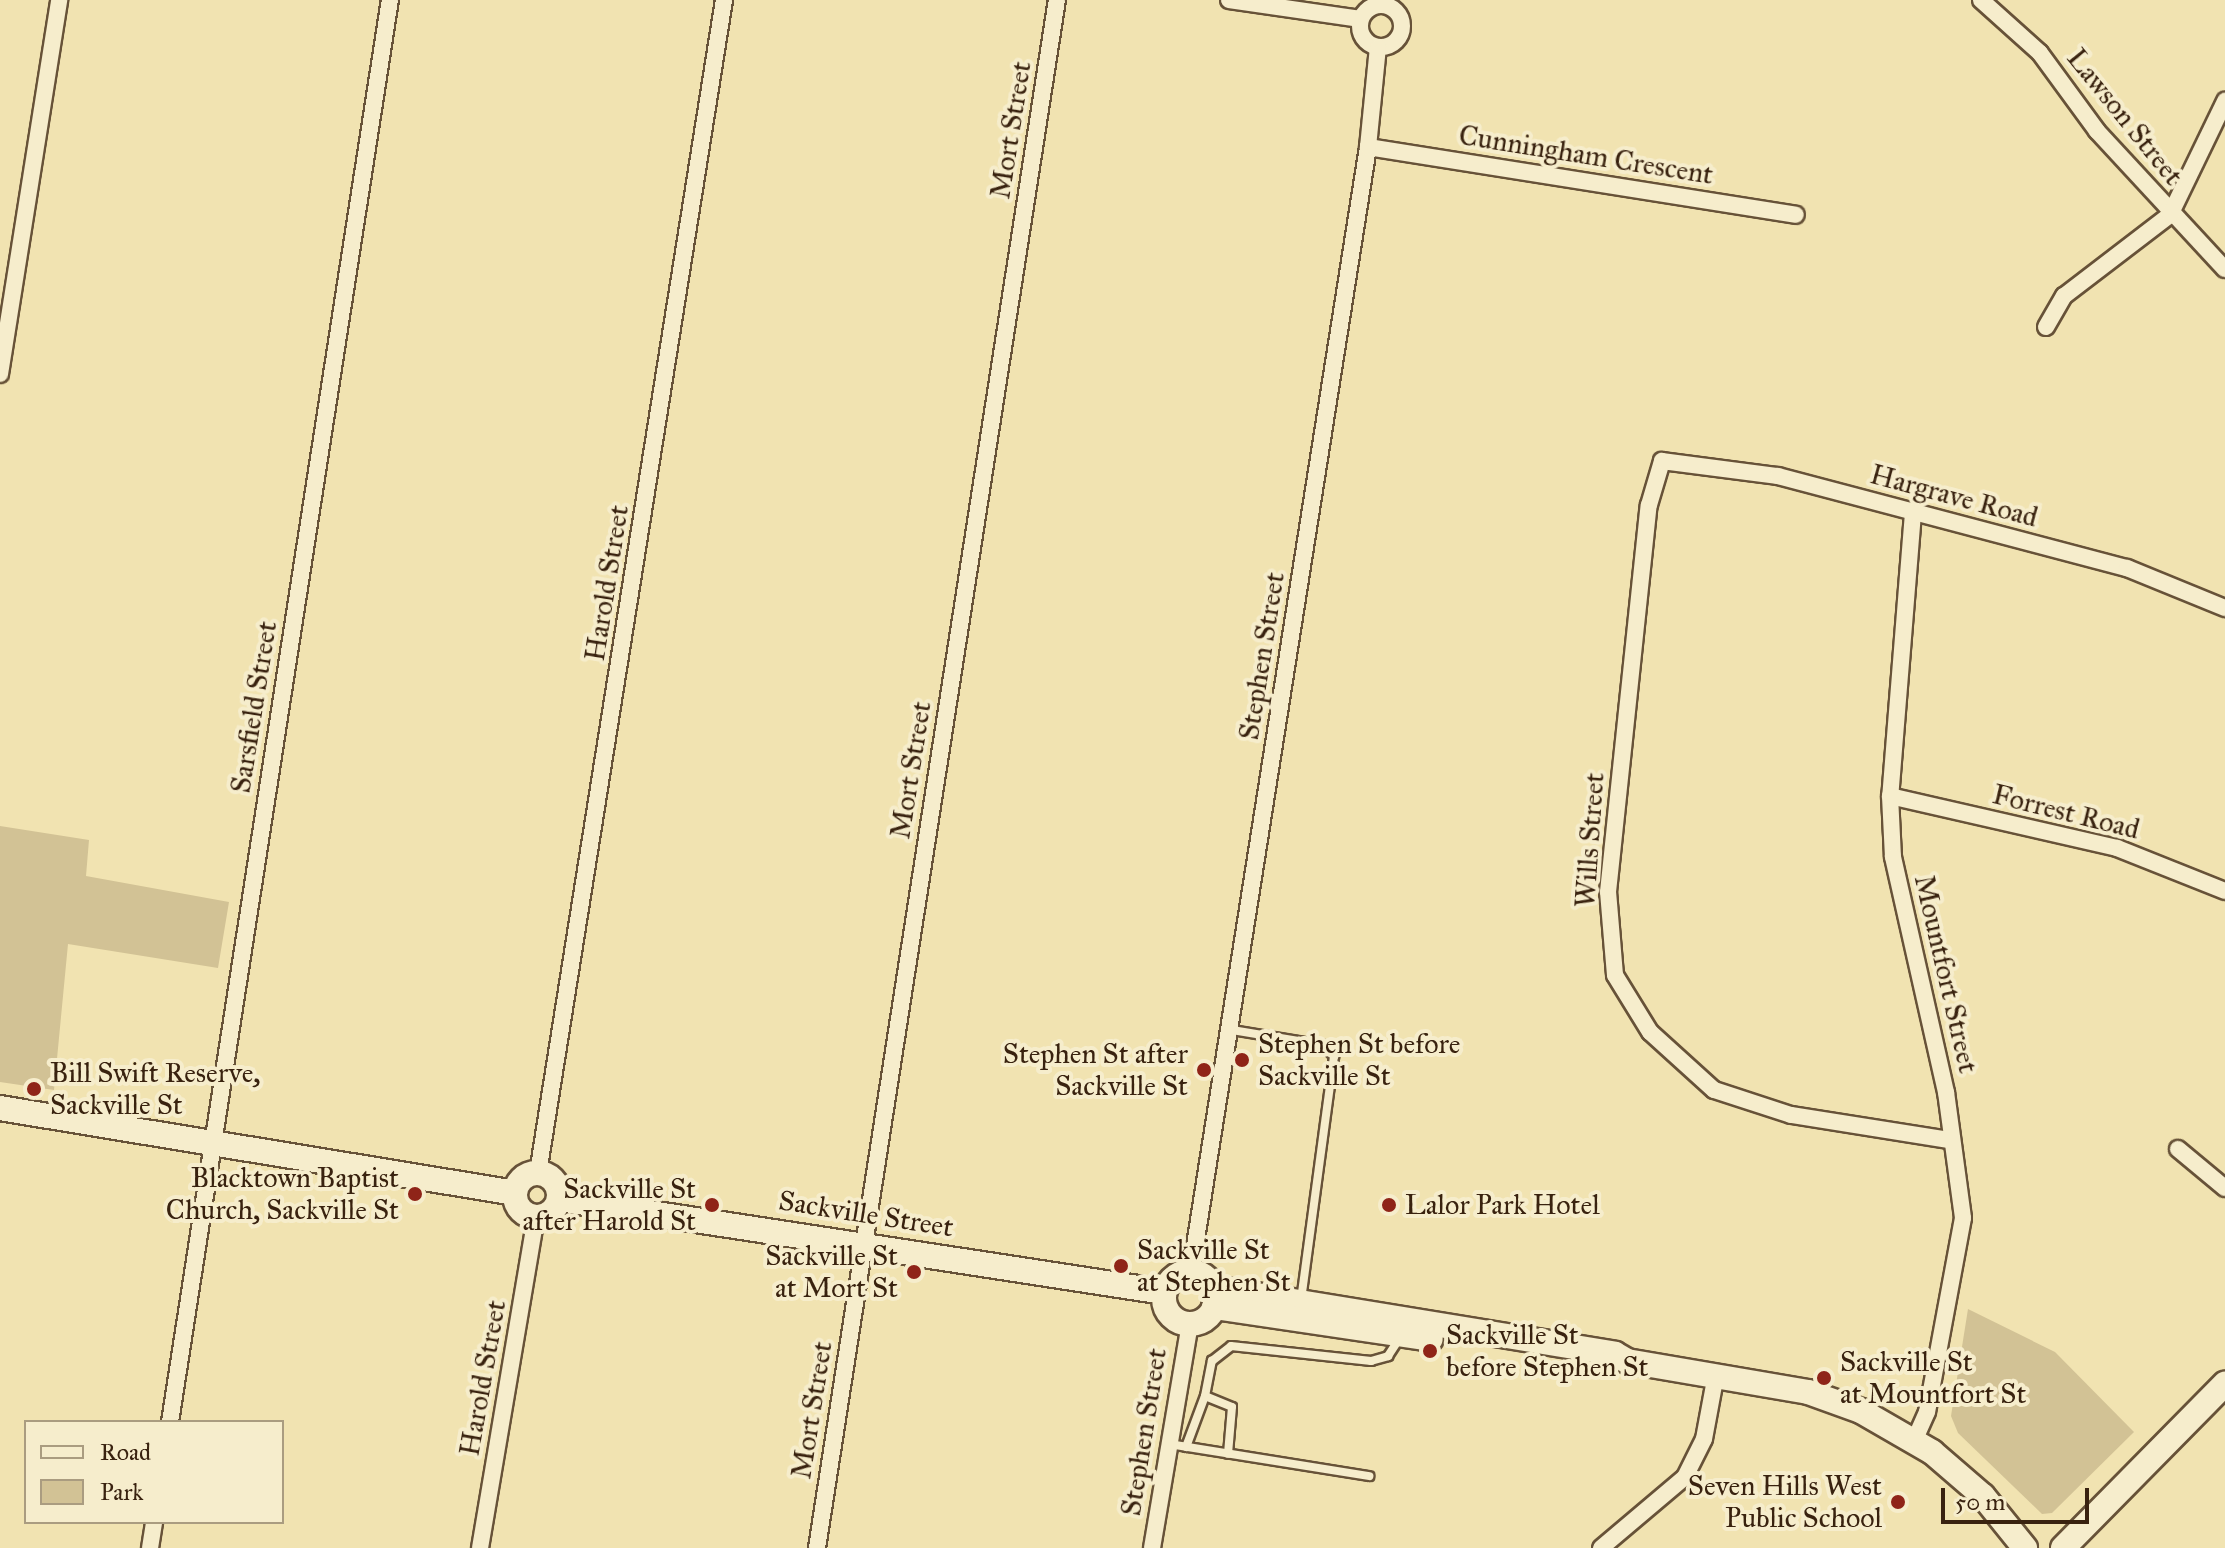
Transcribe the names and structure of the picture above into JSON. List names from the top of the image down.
{
  "streets": {
    "street": [
      "Lawson Street",
      "Mort Street",
      "Cunningham Crescent",
      "Hargrave Road",
      "Harold Street",
      "Stephen Street",
      "Sarsfield Street",
      "Forrest Road",
      "Wills Street",
      "Mountfort Street",
      "Sackville Street"
    ]
  },
  "crossings": [
    ["Mort Street", "Sackville Street"],
    ["Cunningham Crescent", "Stephen Street"],
    ["Hargrave Road", "Wills Street"],
    ["Hargrave Road", "Mountfort Street"],
    ["Harold Street", "Sackville Street"],
    ["Stephen Street", "Sackville Street"],
    ["Forrest Road", "Mountfort Street"],
    ["Wills Street", "Mountfort Street"]
  ],
  "places": [
    "Stephen St before Sackville St",
    "Stephen St after Sackville St",
    "Bill Swift Reserve, Sackville St",
    "Blacktown Baptist Church, Sackville St",
    "Sackville St after Harold St",
    "Lalor Park Hotel",
    "Sackville St at Stephen St",
    "Sackville St at Mort St",
    "Sackville St before Stephen St",
    "Sackville St at Mountfort St",
    "Seven Hills West Public School"
  ],
  "legend": ["Road", "Park"],
  "scale_bar": "50 m"
}
